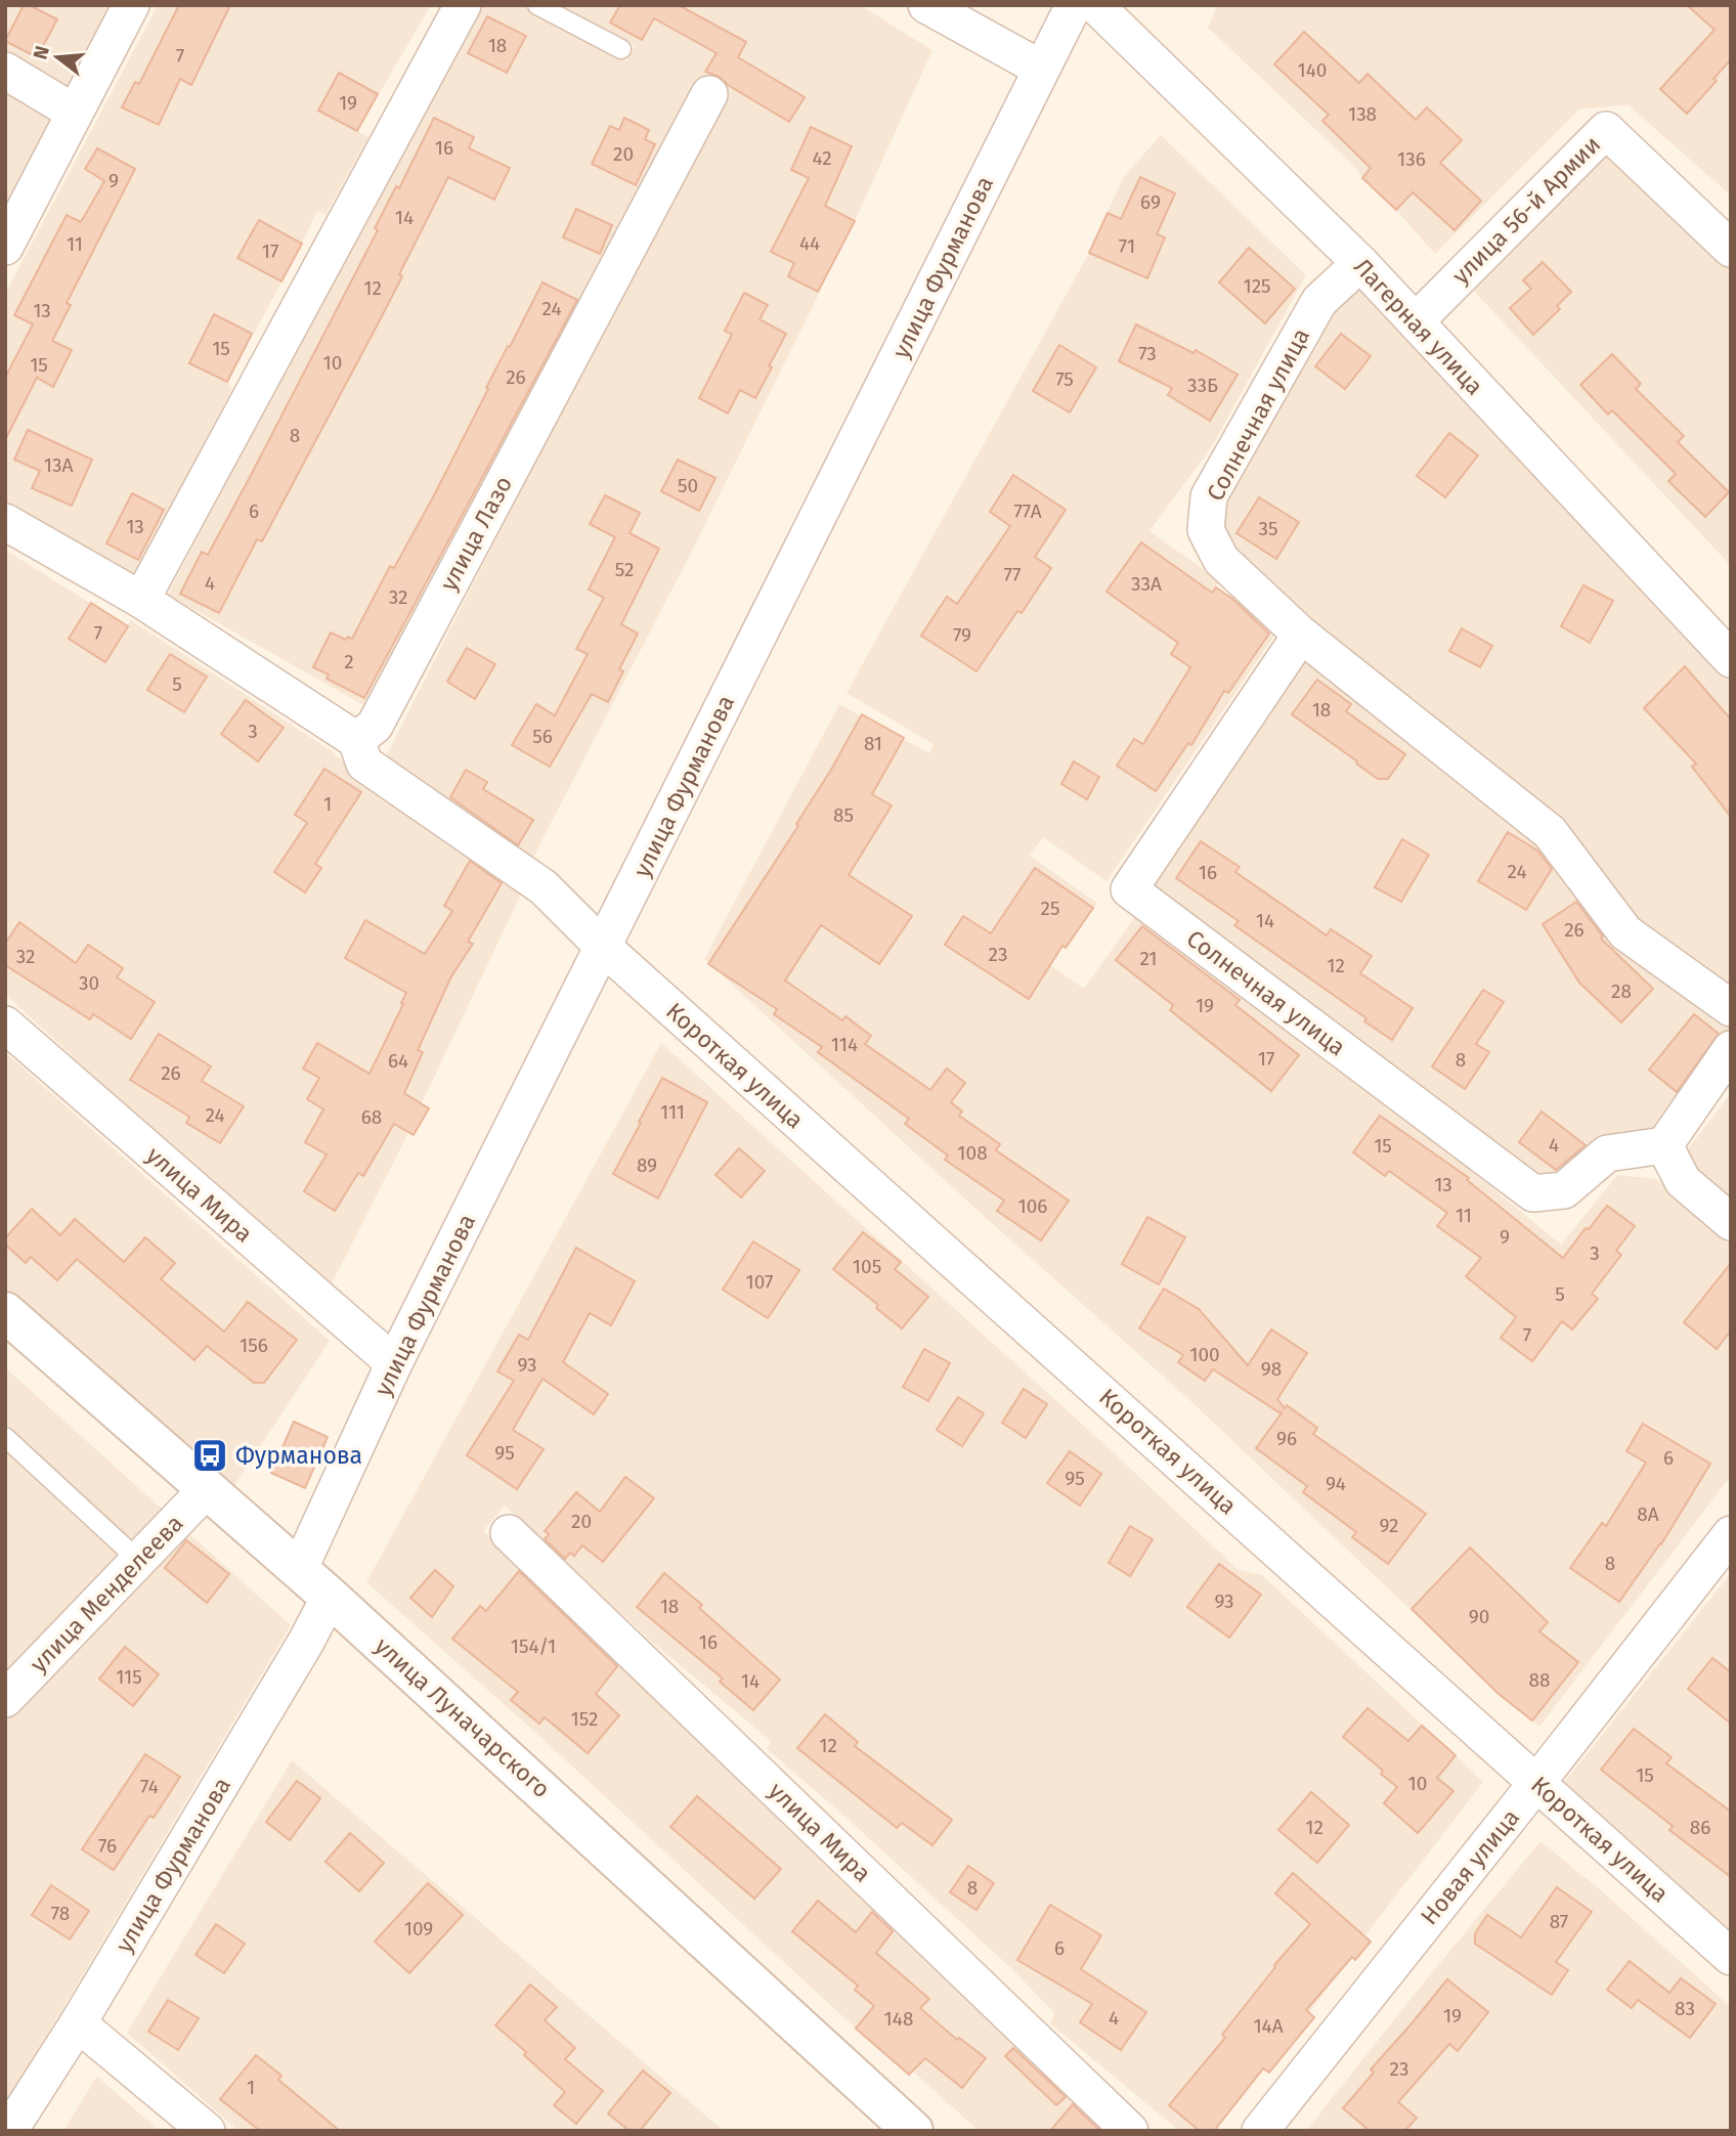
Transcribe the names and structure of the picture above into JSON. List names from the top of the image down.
{
  "streets": {
    "main road": ["улица Луначарского"],
    "street": [
      "улица 56-й Армии",
      "улица Фурманова",
      "Лагерная улица",
      "Солнечная улица",
      "улица Лазо",
      "Короткая улица",
      "улица Мира",
      "улица Менделеева",
      "Новая улица"
    ]
  },
  "crossings": [
    ["улица 56-й Армии", "Лагерная улица"],
    ["улица Фурманова", "Короткая улица"],
    ["улица Фурманова", "улица Мира"],
    ["улица Фурманова", "улица Луначарского"],
    ["Лагерная улица", "Солнечная улица"],
    ["улица Лазо", "Короткая улица"],
    ["Короткая улица", "Новая улица"],
    ["улица Менделеева", "улица Луначарского"]
  ],
  "places": {
    "bus stop": ["Фурманова"]
  },
  "house_numbers": [
    "18",
    "7",
    "140",
    "19",
    "138",
    "16",
    "20",
    "42",
    "136",
    "9",
    "69",
    "14",
    "44",
    "11",
    "71",
    "17",
    "125",
    "12",
    "24",
    "13",
    "15",
    "73",
    "10",
    "15",
    "26",
    "75",
    "33Б",
    "8",
    "13А",
    "50",
    "6",
    "77А",
    "13",
    "35",
    "52",
    "77",
    "4",
    "33А",
    "32",
    "7",
    "79",
    "2",
    "5",
    "18",
    "3",
    "56",
    "81",
    "1",
    "85",
    "24",
    "16",
    "25",
    "14",
    "26",
    "23",
    "32",
    "21",
    "12",
    "30",
    "28",
    "19",
    "114",
    "17",
    "8",
    "64",
    "26",
    "111",
    "24",
    "68",
    "4",
    "15",
    "108",
    "89",
    "13",
    "106",
    "11",
    "9",
    "3",
    "105",
    "107",
    "5",
    "7",
    "156",
    "100",
    "93",
    "98",
    "96",
    "95",
    "6",
    "95",
    "94",
    "8А",
    "20",
    "92",
    "8",
    "93",
    "18",
    "90",
    "16",
    "154/1",
    "115",
    "88",
    "14",
    "152",
    "12",
    "15",
    "10",
    "74",
    "12",
    "86",
    "76",
    "8",
    "78",
    "87",
    "109",
    "6",
    "83",
    "19",
    "4",
    "148",
    "14А",
    "23",
    "1"
  ],
  "north": "left"
}
